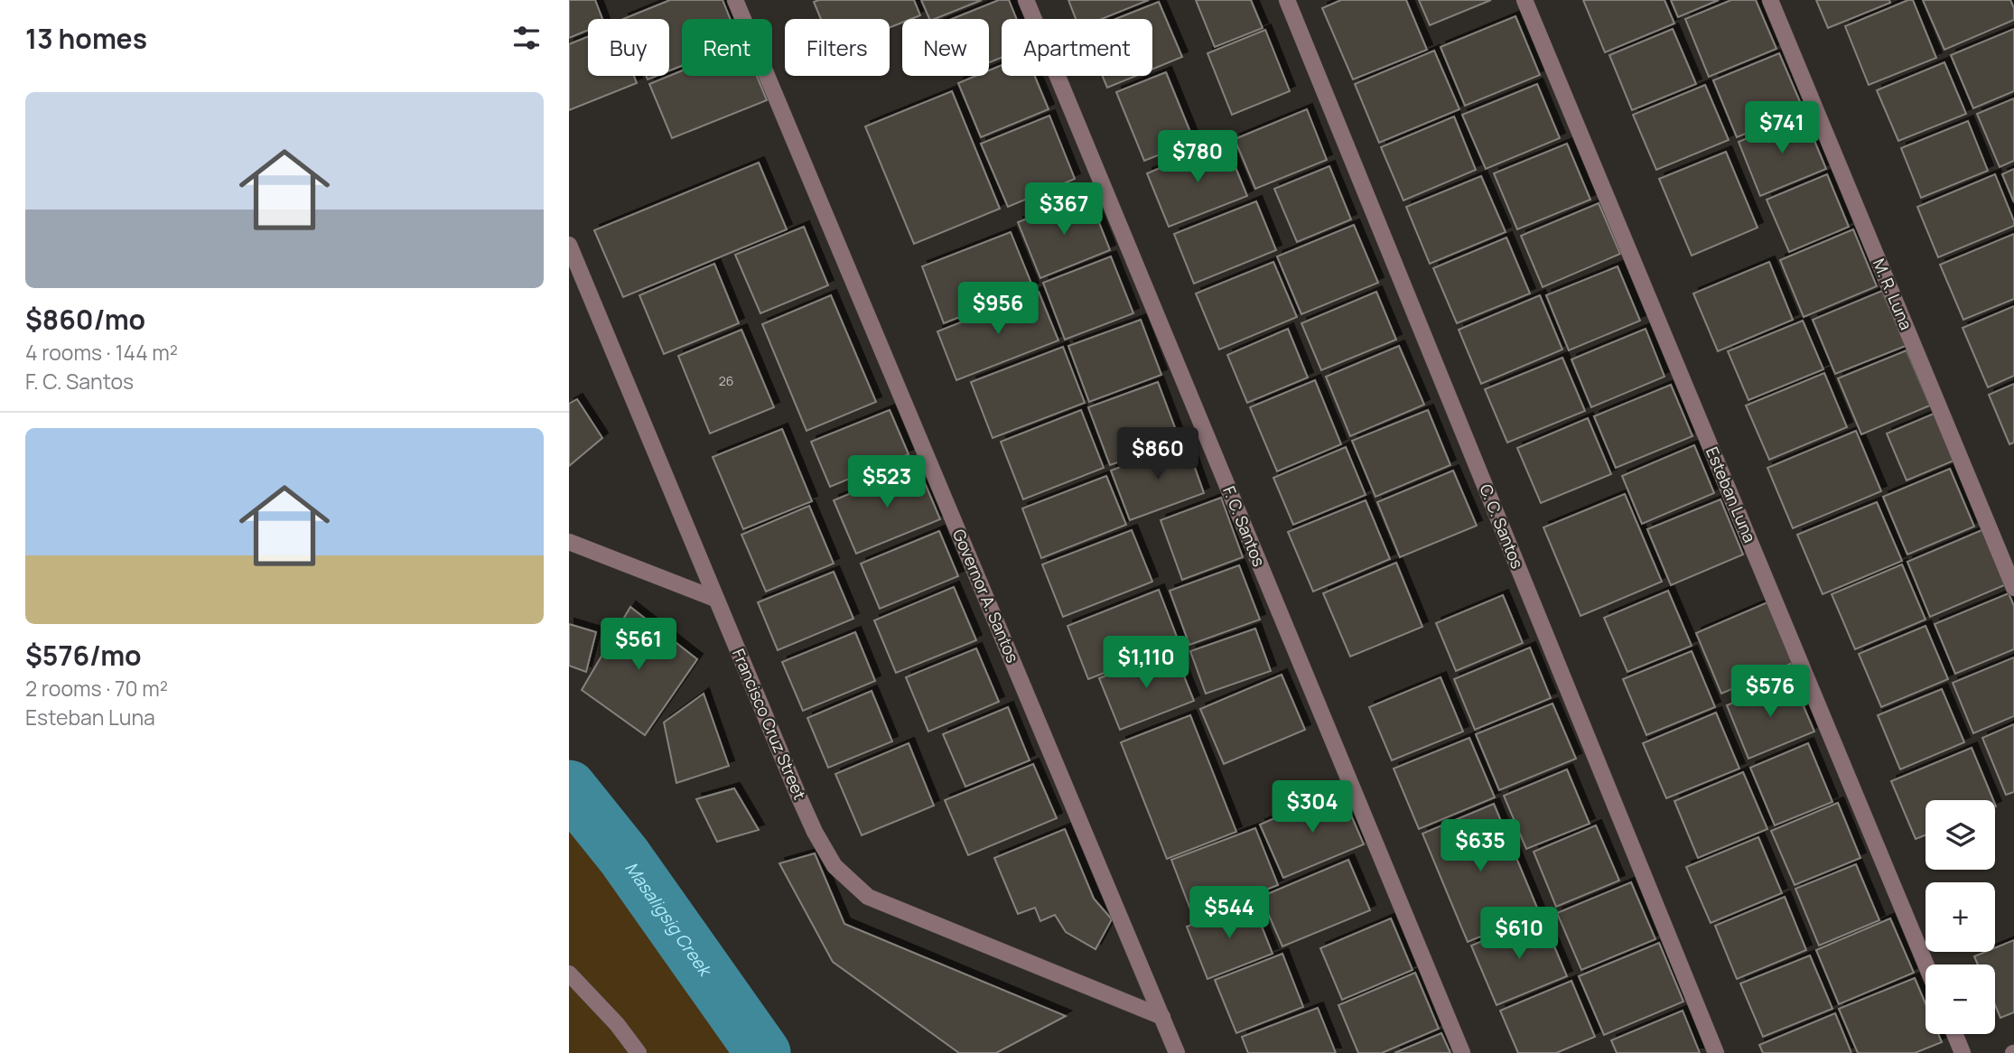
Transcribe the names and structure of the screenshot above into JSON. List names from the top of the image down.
{
  "streets": {
    "street": [
      "M. R. Luna",
      "Esteban Luna",
      "F. C. Santos",
      "C. C. Santos",
      "Governor A. Santos",
      "Francisco Cruz Street"
    ]
  },
  "crossings": [
    ["Governor A. Santos", "Francisco Cruz Street"]
  ],
  "water": ["Masaligsig Creek"],
  "house_numbers": ["26"],
  "page": {
    "heading": "13 homes",
    "chip": [
      "Buy",
      "Rent",
      "Filters",
      "New",
      "Apartment"
    ],
    "list": [
      {
        "name": "$860/mo",
        "note": "4 rooms · 144 m² · F. C. Santos"
      },
      {
        "name": "$576/mo",
        "note": "2 rooms · 70 m² · Esteban Luna"
      }
    ],
    "price": [
      "$741",
      "$780",
      "$367",
      "$956",
      "$860",
      "$523",
      "$561",
      "$1,110",
      "$576",
      "$304",
      "$635",
      "$544",
      "$610"
    ],
    "map_buttons": ["+", "−"]
  }
}
